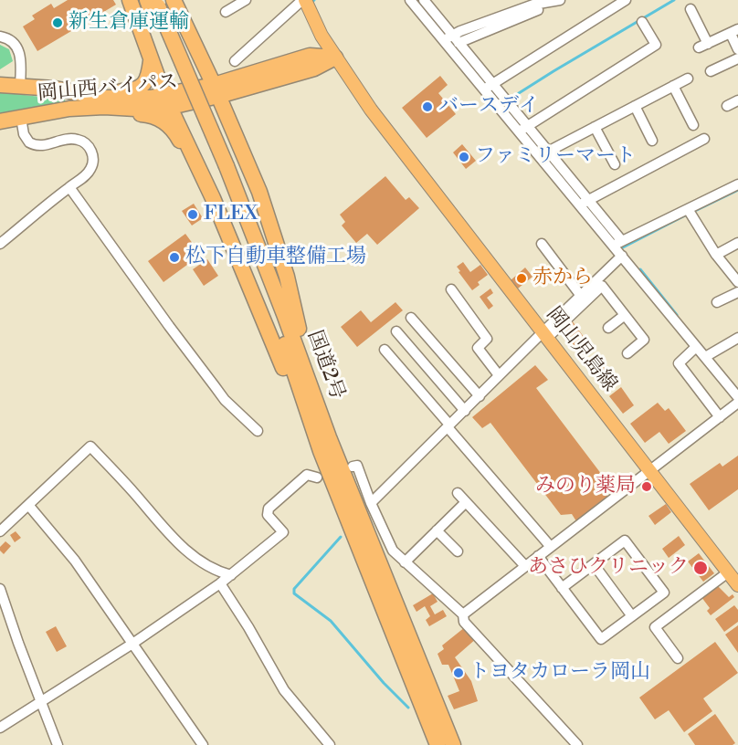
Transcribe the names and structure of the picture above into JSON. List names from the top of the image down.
{
  "streets": {
    "highway": ["岡山西バイパス", "国道2号"],
    "main road": ["岡山児島線"]
  },
  "crossings": [
    ["岡山西バイパス", "岡山児島線"]
  ],
  "places": [
    "新生倉庫運輸",
    "バースデイ",
    "ファミリーマート",
    "FLEX",
    "松下自動車整備工場",
    "赤から",
    "みのり薬局",
    "あさひクリニック",
    "トヨタカローラ岡山"
  ]
}
